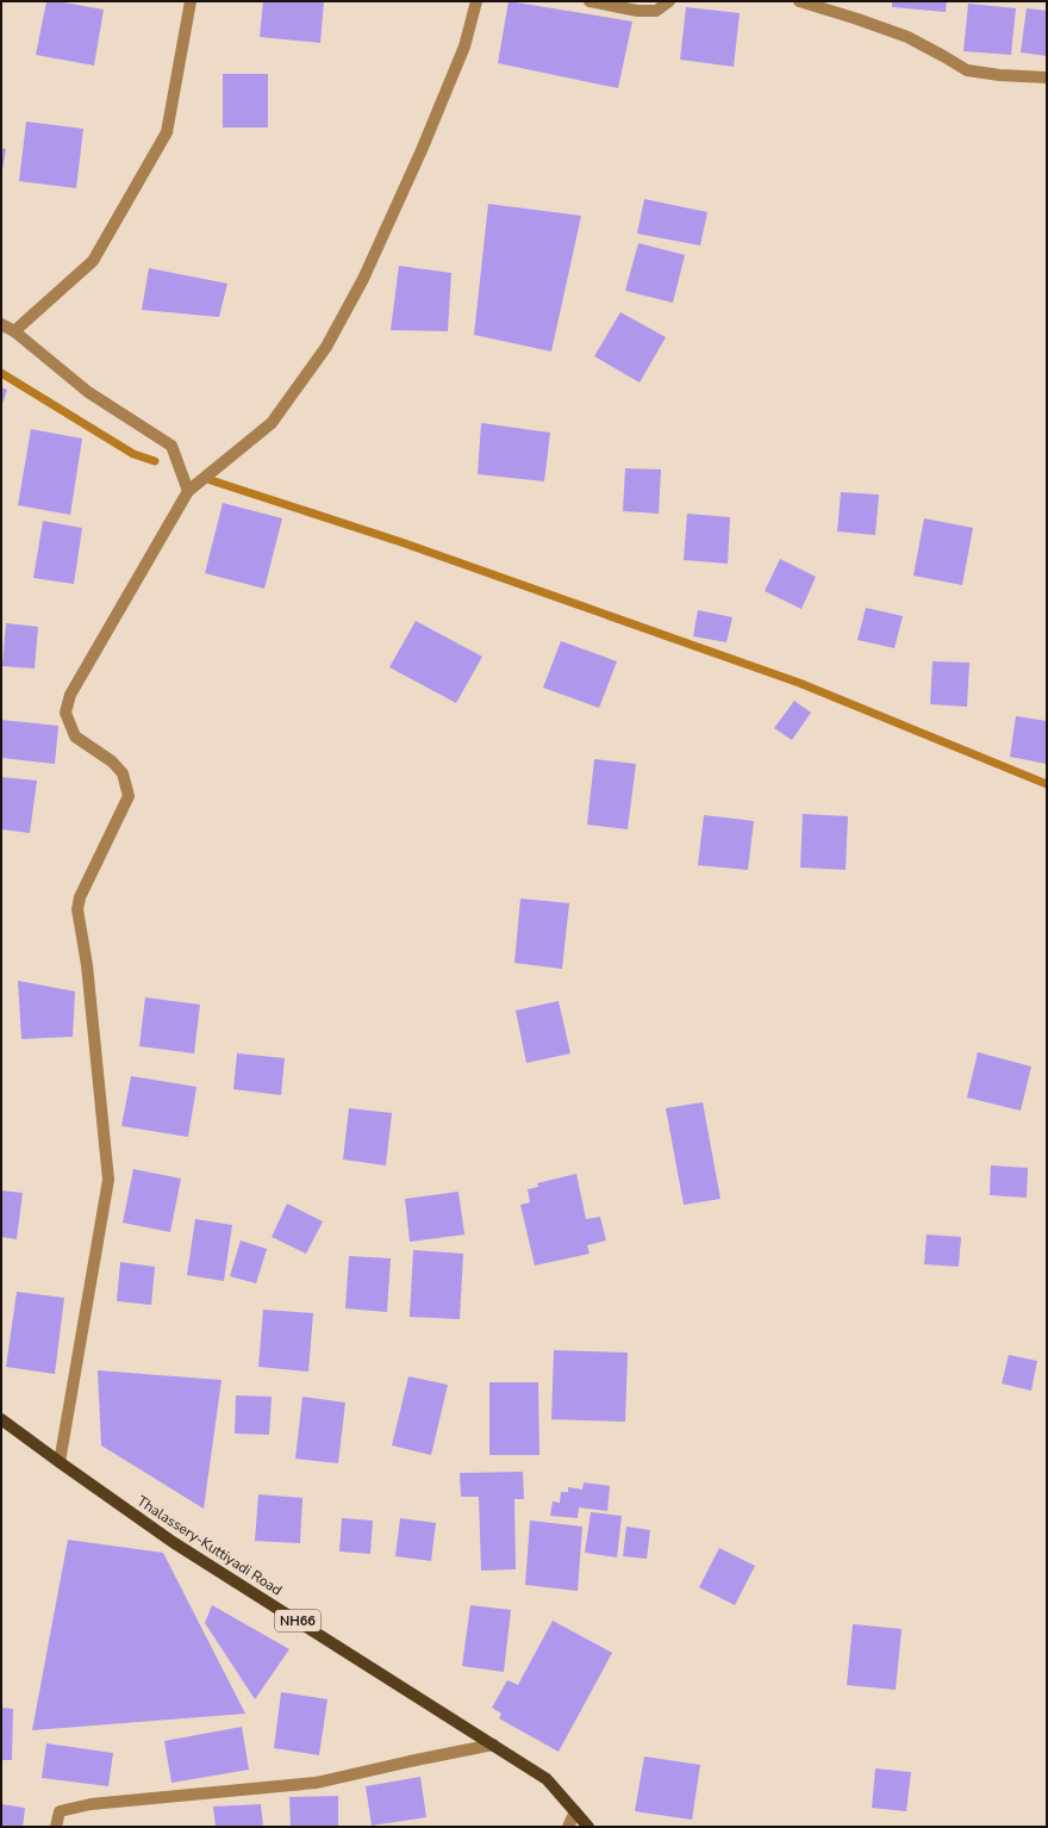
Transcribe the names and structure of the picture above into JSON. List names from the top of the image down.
{
  "streets": {
    "main road": ["Thalassery-Kuttiyadi Road", "NH66"]
  }
}
